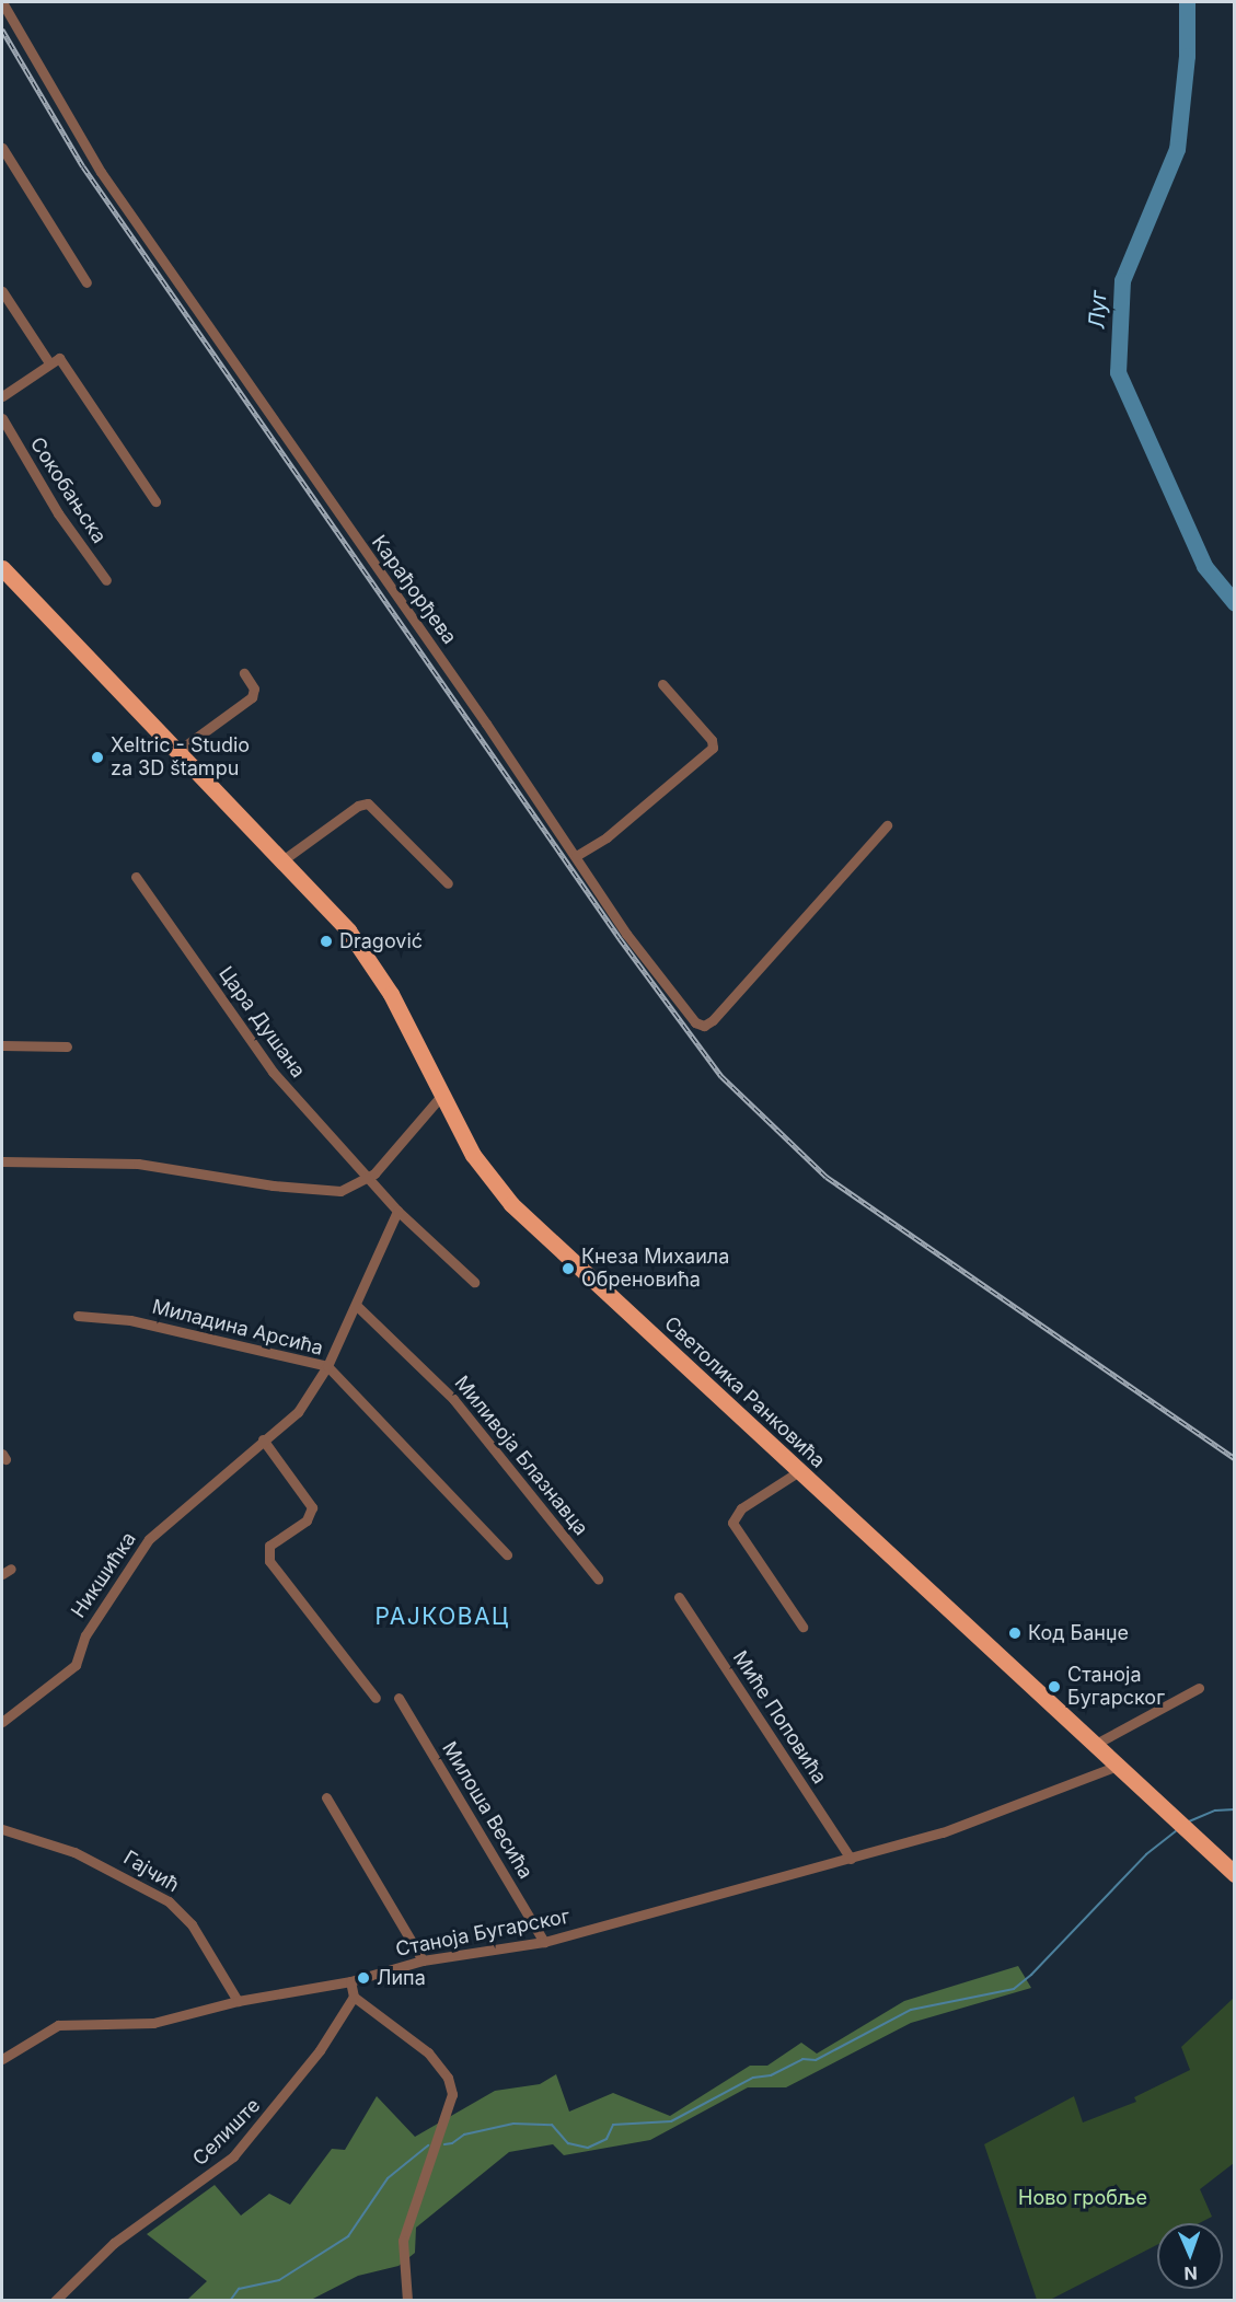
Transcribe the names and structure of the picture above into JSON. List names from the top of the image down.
{
  "streets": {
    "main road": ["Светолика Ранковића"],
    "street": [
      "Сокобањска",
      "Карађорђева",
      "Цара Душана",
      "Миладина Арсића",
      "Миливоја Блазнавца",
      "Никшићка",
      "Миће Поповића",
      "Милоша Весића",
      "Гајчић",
      "Станоја Бугарског",
      "Селиште"
    ]
  },
  "crossings": [
    ["Цара Душана", "Никшићка"],
    ["Миладина Арсића", "Никшићка"],
    ["Светолика Ранковића", "Станоја Бугарског"],
    ["Миливоја Блазнавца", "Никшићка"],
    ["Миће Поповића", "Станоја Бугарског"],
    ["Милоша Весића", "Станоја Бугарског"],
    ["Гајчић", "Станоја Бугарског"]
  ],
  "districts": ["РАЈКОВАЦ"],
  "water": ["Луг"],
  "parks": ["Ново гробље"],
  "places": [
    "Xeltric - Studio za 3D štampu",
    "Dragović",
    "Кнеза Михаила Обреновића",
    "Код Банџе",
    "Станоја Бугарског",
    "Липа"
  ],
  "north": "bottom"
}
